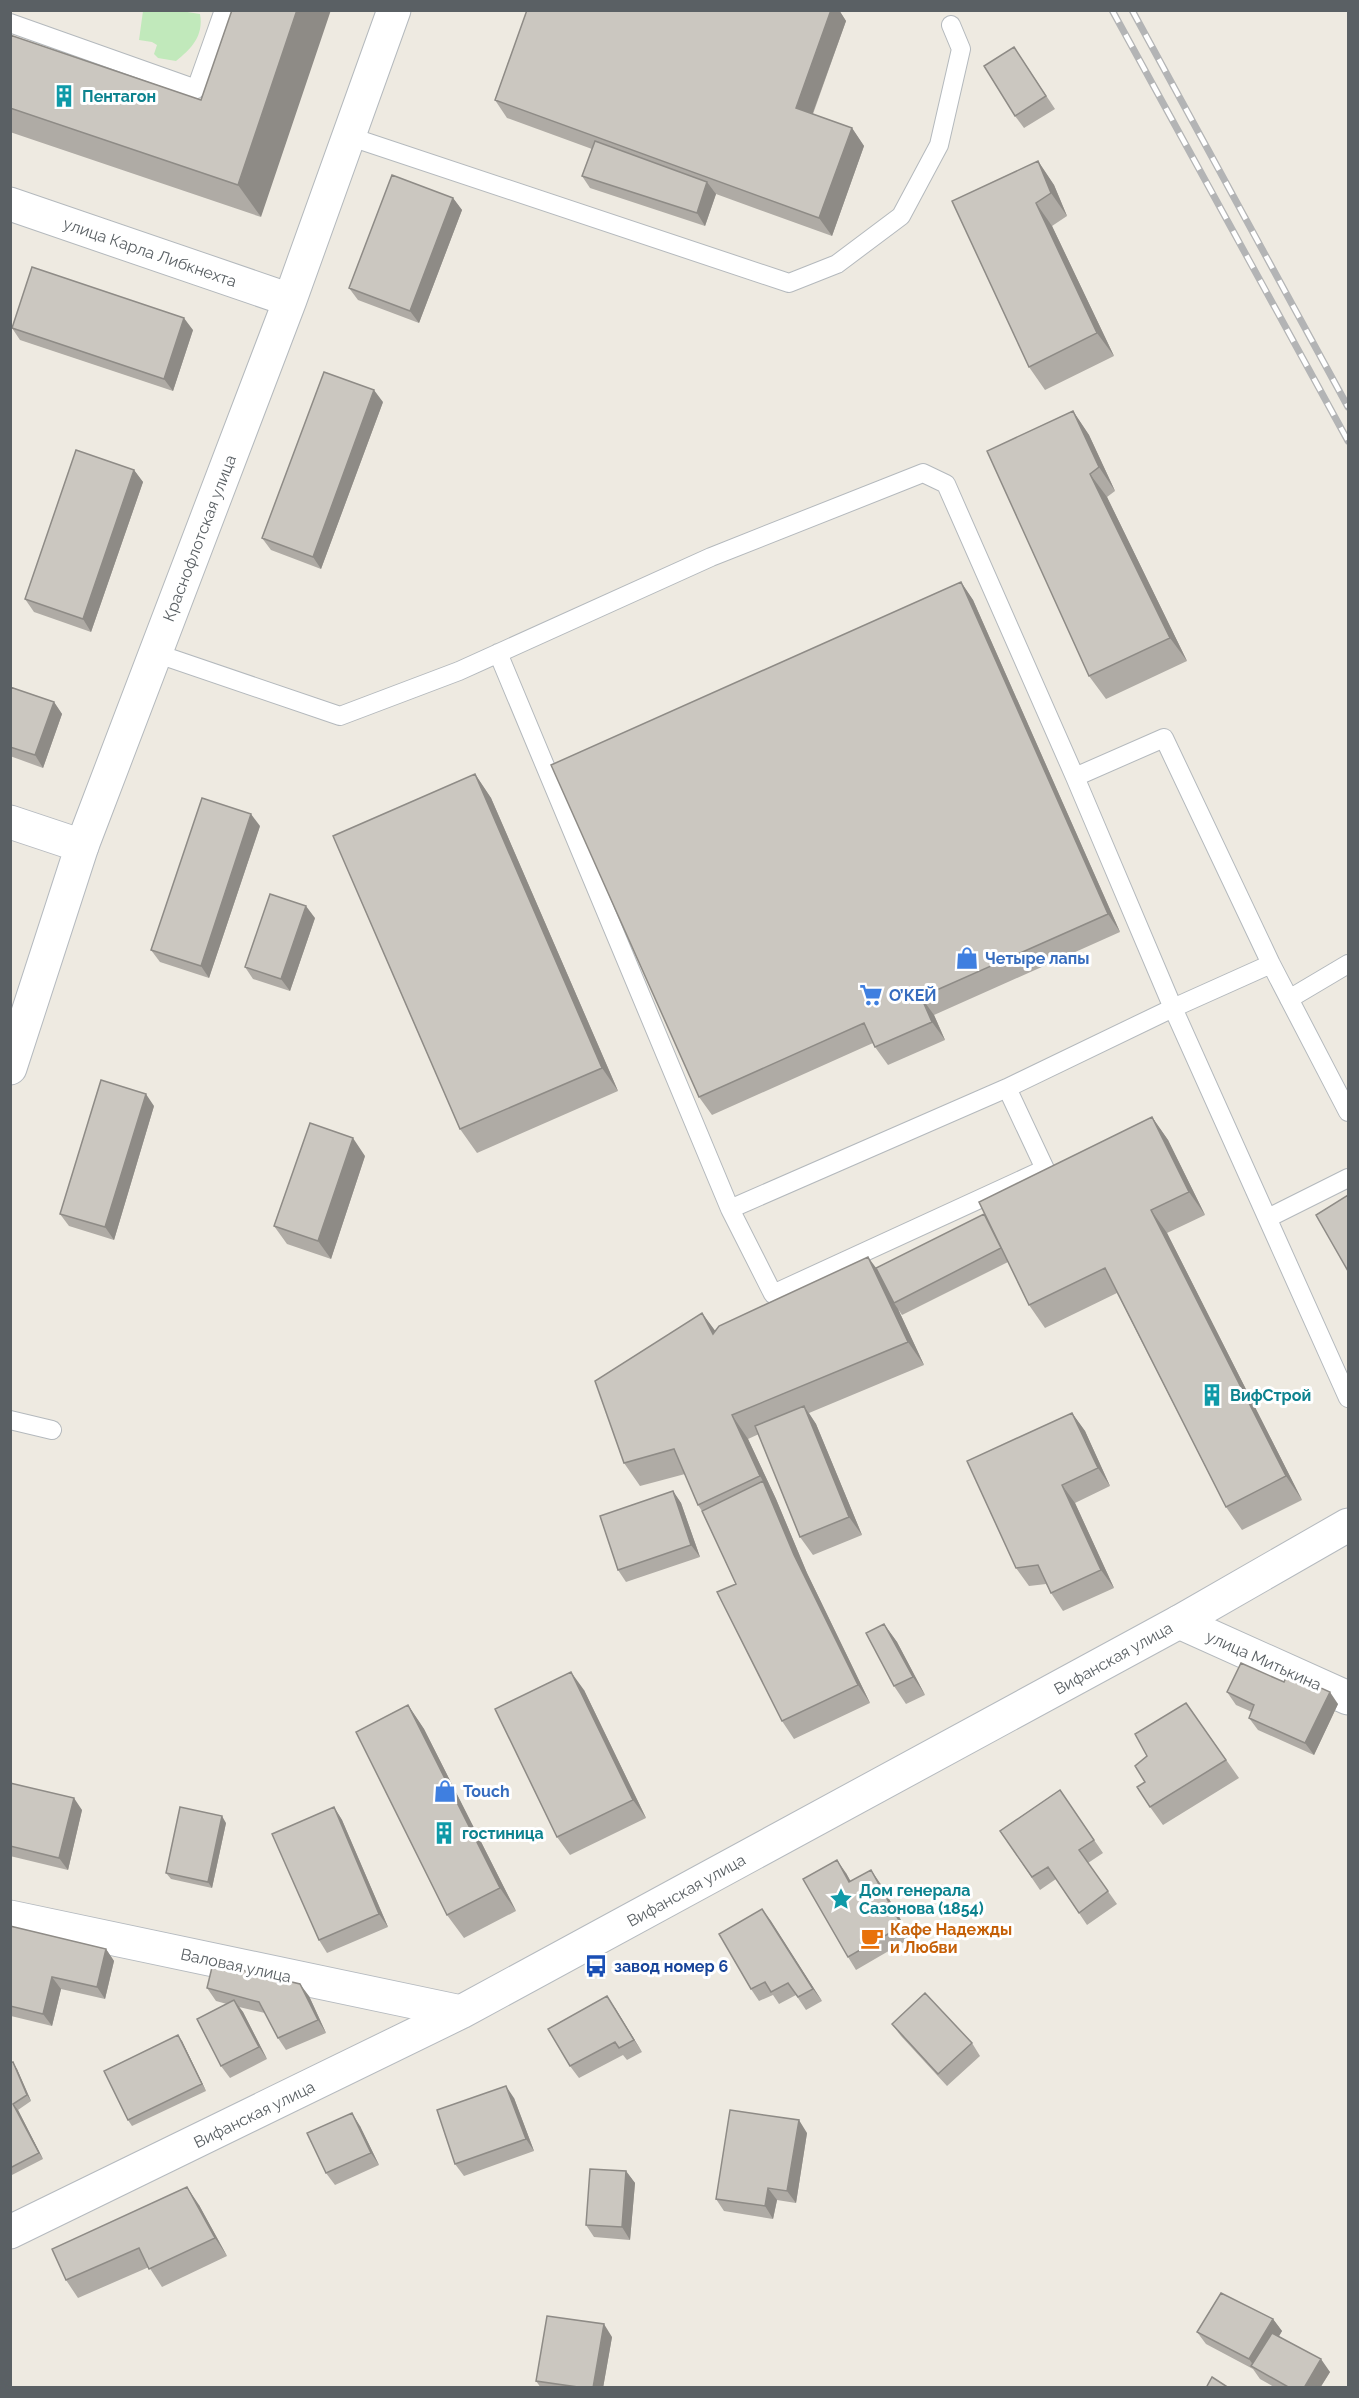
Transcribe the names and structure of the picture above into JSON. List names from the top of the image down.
{
  "streets": {
    "main road": [
      "улица Карла Либкнехта",
      "Краснофлотская улица",
      "Вифанская улица",
      "улица Митькина",
      "Валовая улица"
    ]
  },
  "crossings": [
    ["улица Карла Либкнехта", "Краснофлотская улица"],
    ["Вифанская улица", "улица Митькина"],
    ["Вифанская улица", "Валовая улица"]
  ],
  "places": {
    "building": ["Пентагон", "ВифСтрой", "гостиница"],
    "shop": ["Четыре лапы", "Touch"],
    "supermarket": ["О’КЕЙ"],
    "place": ["Дом генерала Сазонова (1854)"],
    "cafe": ["Кафе Надежды и Любви"],
    "bus stop": ["завод номер 6"]
  }
}
